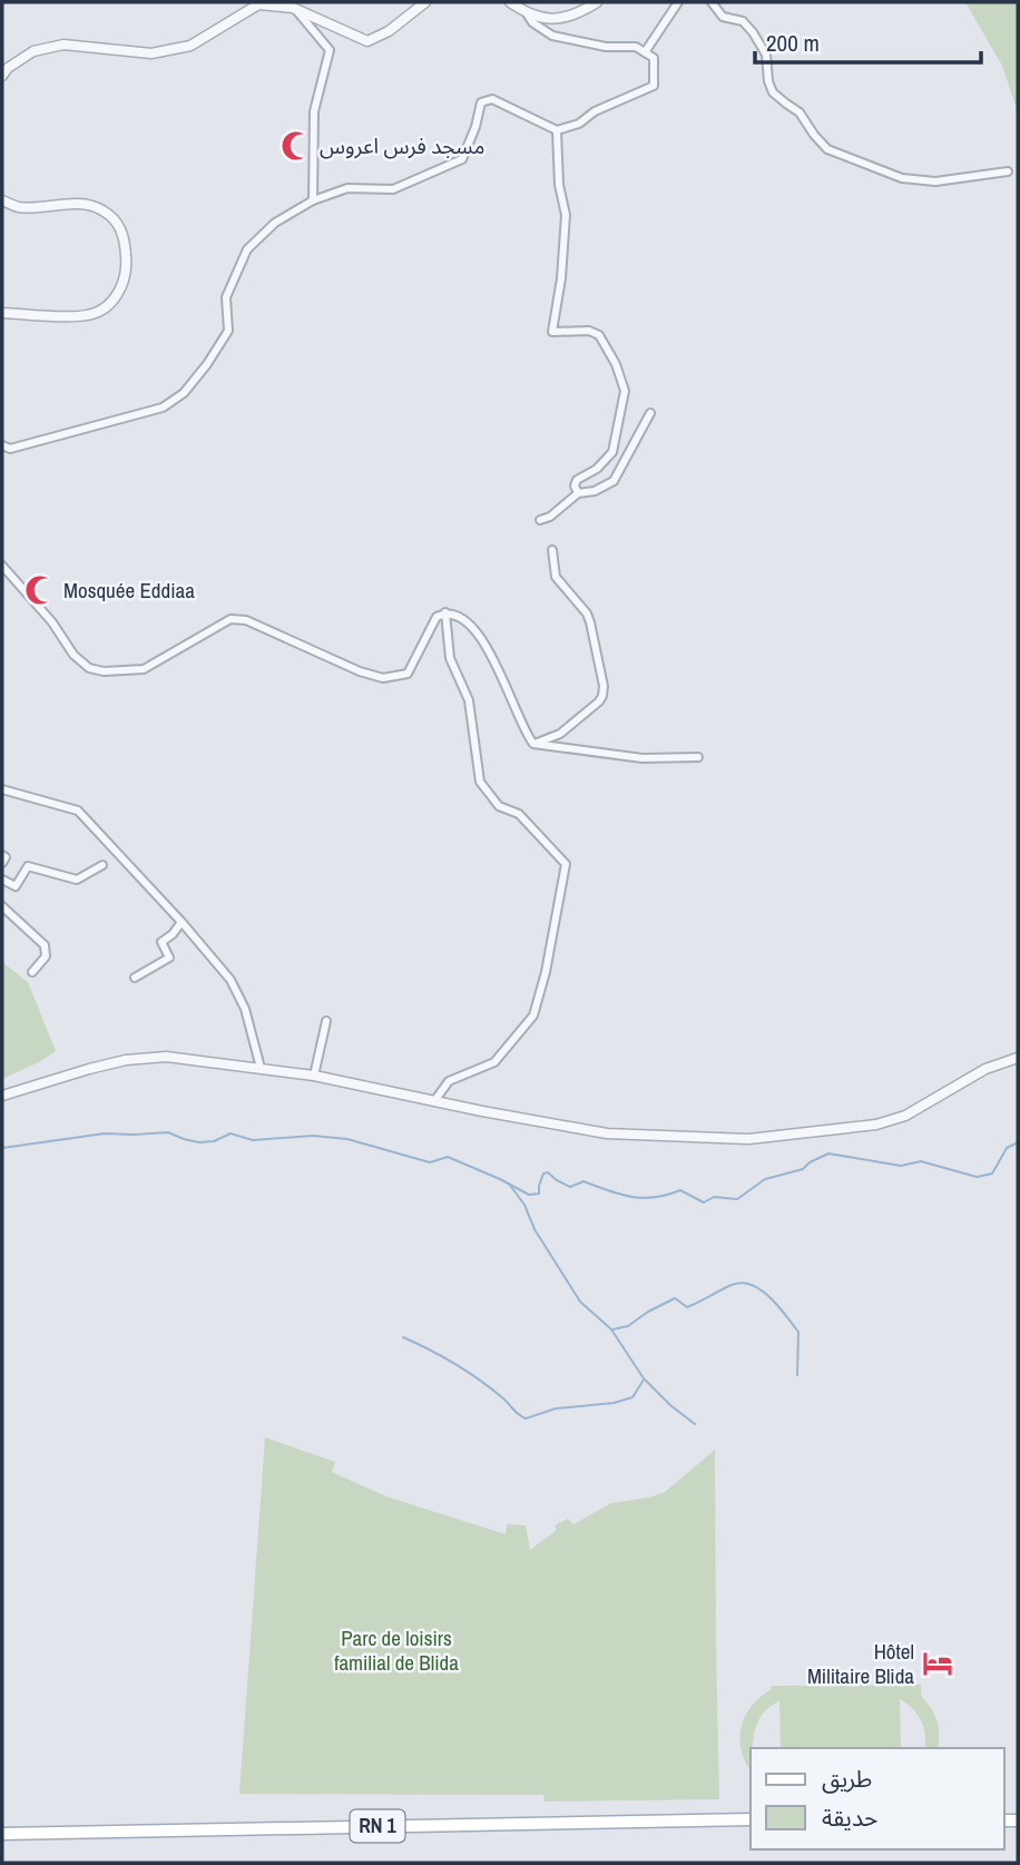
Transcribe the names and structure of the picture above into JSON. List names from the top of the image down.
{
  "streets": {
    "main road": ["RN 1"]
  },
  "parks": ["Parc de loisirs familial de Blida"],
  "places": {
    "mosque": ["مسجد فرس اعروس", "Mosquée Eddiaa"],
    "hotel": ["Hôtel Militaire Blida"]
  },
  "legend": ["طريق", "حديقة"],
  "scale_bar": "200 m"
}
